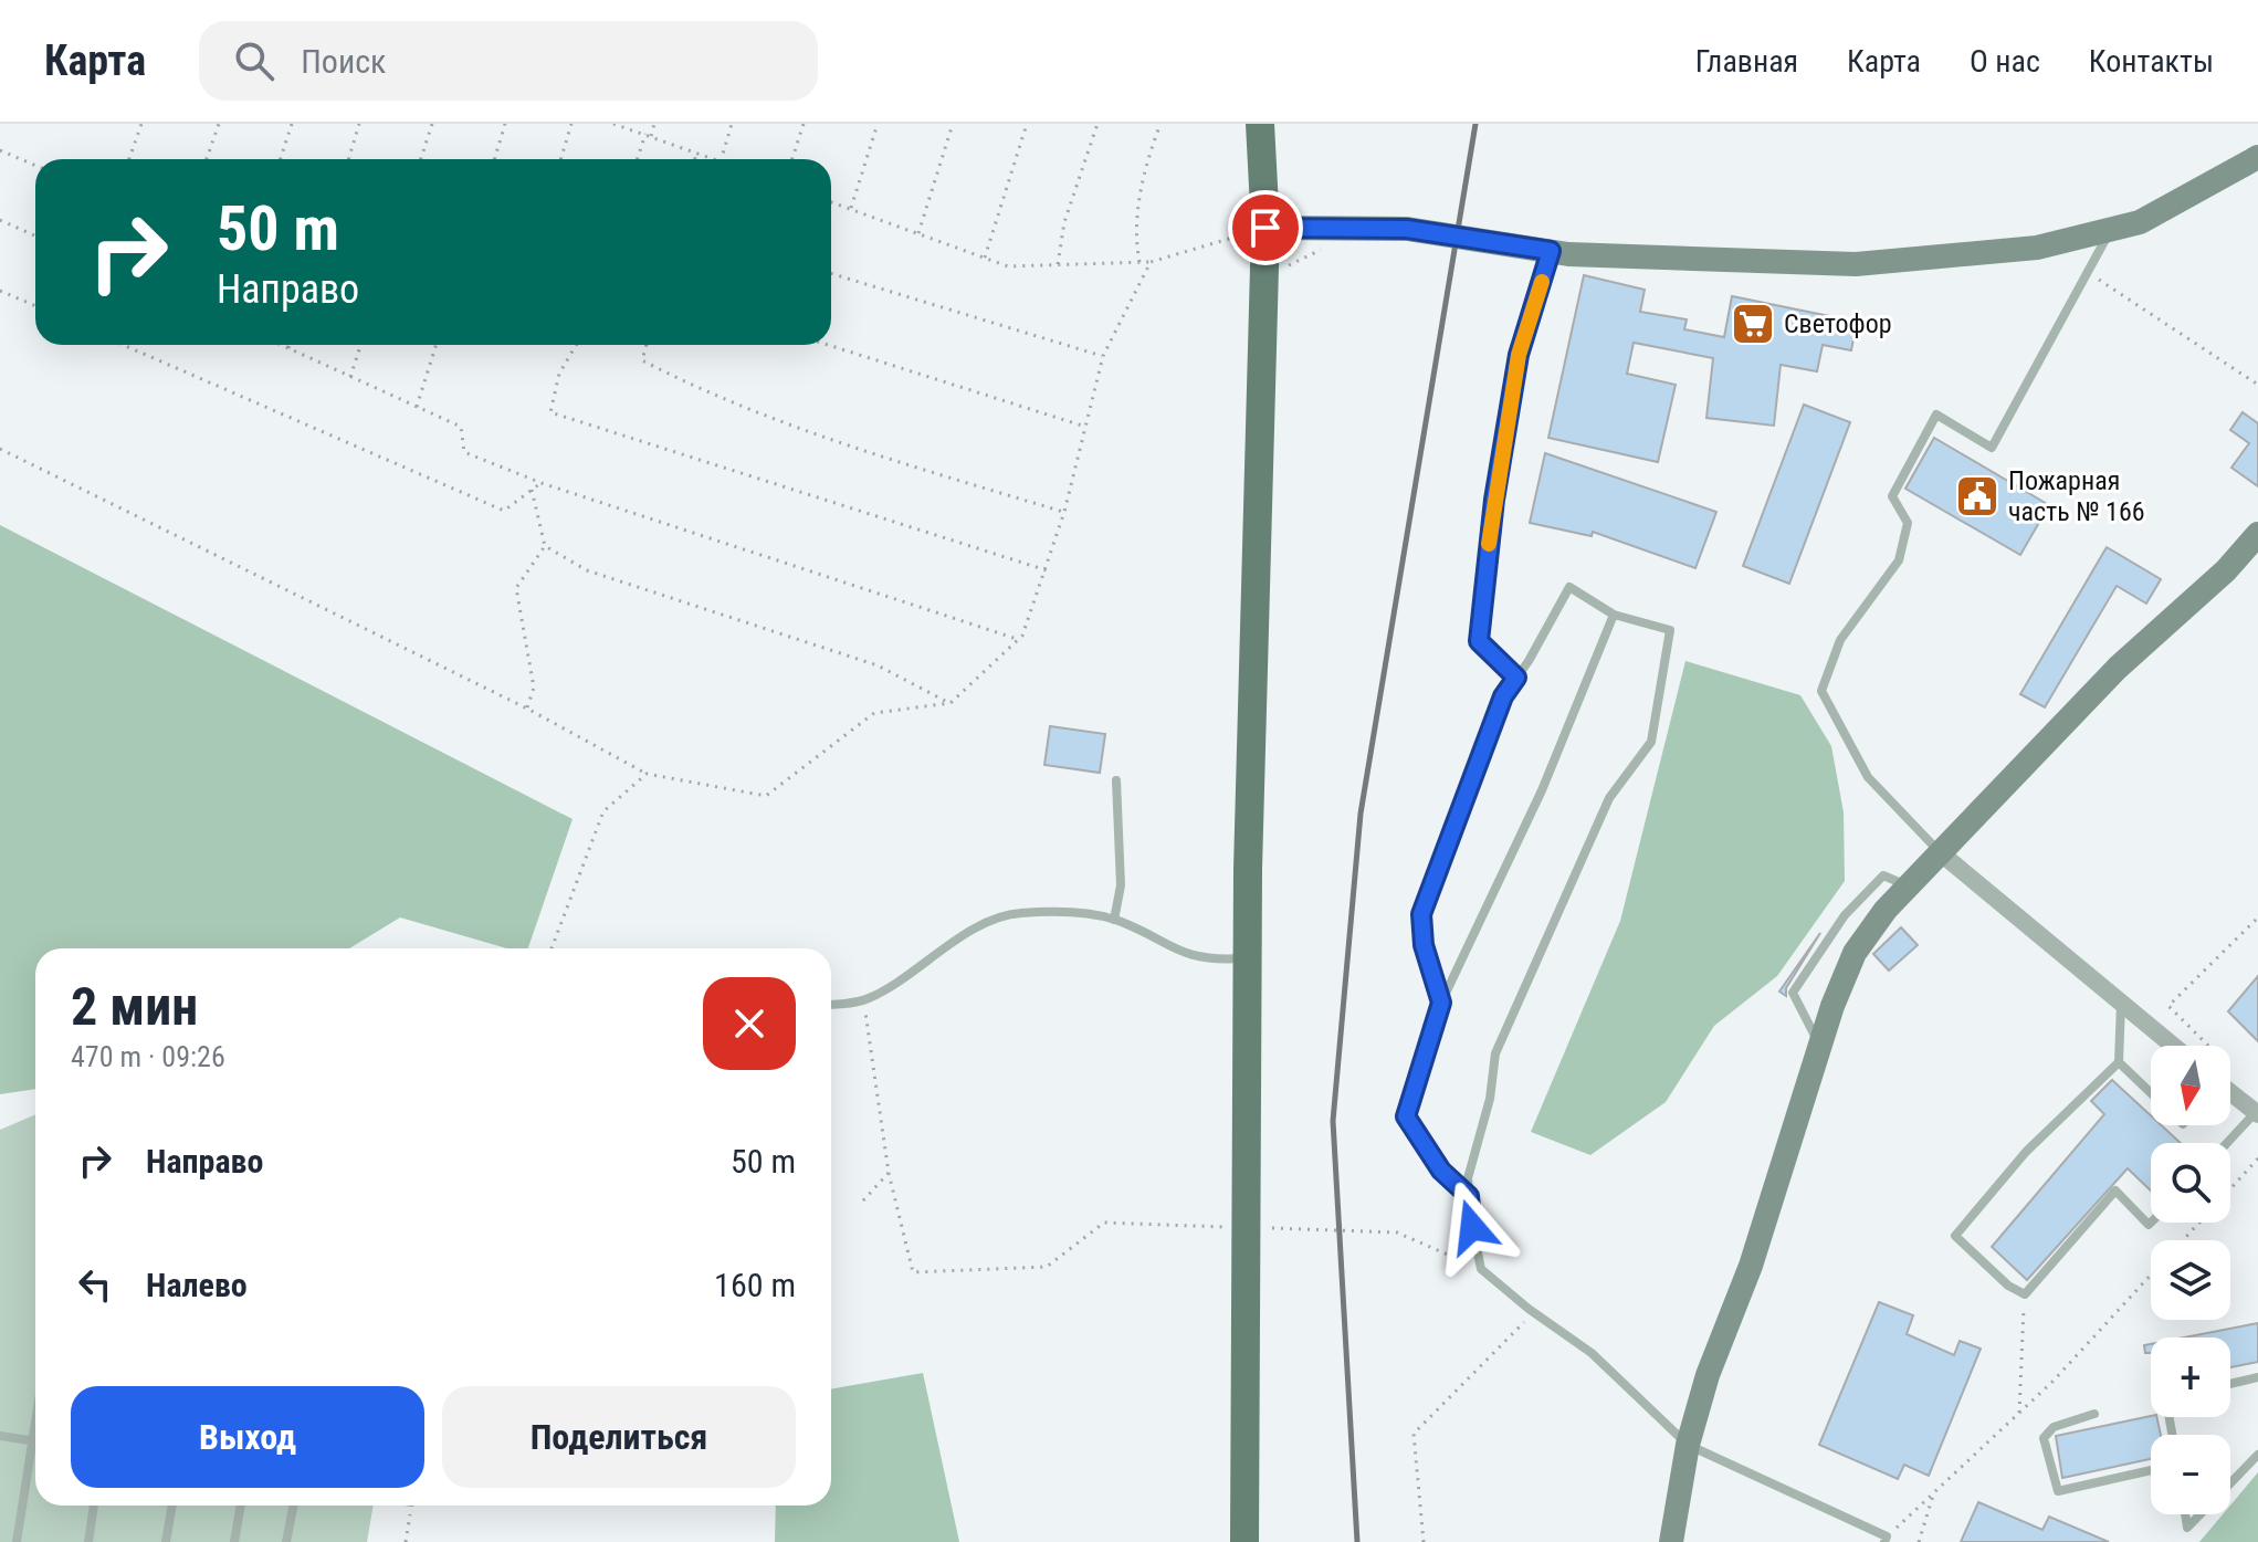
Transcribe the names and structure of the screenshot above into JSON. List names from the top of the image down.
{
  "places": {
    "supermarket": ["Светофор"],
    "public building": ["Пожарная часть № 166"]
  },
  "north": "bottom",
  "page": {
    "header": "Карта",
    "search": "Поиск",
    "nav": [
      "Главная",
      "Карта",
      "О нас",
      "Контакты"
    ],
    "turn": ["50 m", "Направо"],
    "heading": ["2 мин", "470 m · 09:26"],
    "map_buttons": ["+", "−"],
    "list": [
      {
        "name": "Направо",
        "value": "50 m"
      },
      {
        "name": "Налево",
        "value": "160 m"
      }
    ],
    "buttons": ["Выход", "Поделиться"]
  }
}
